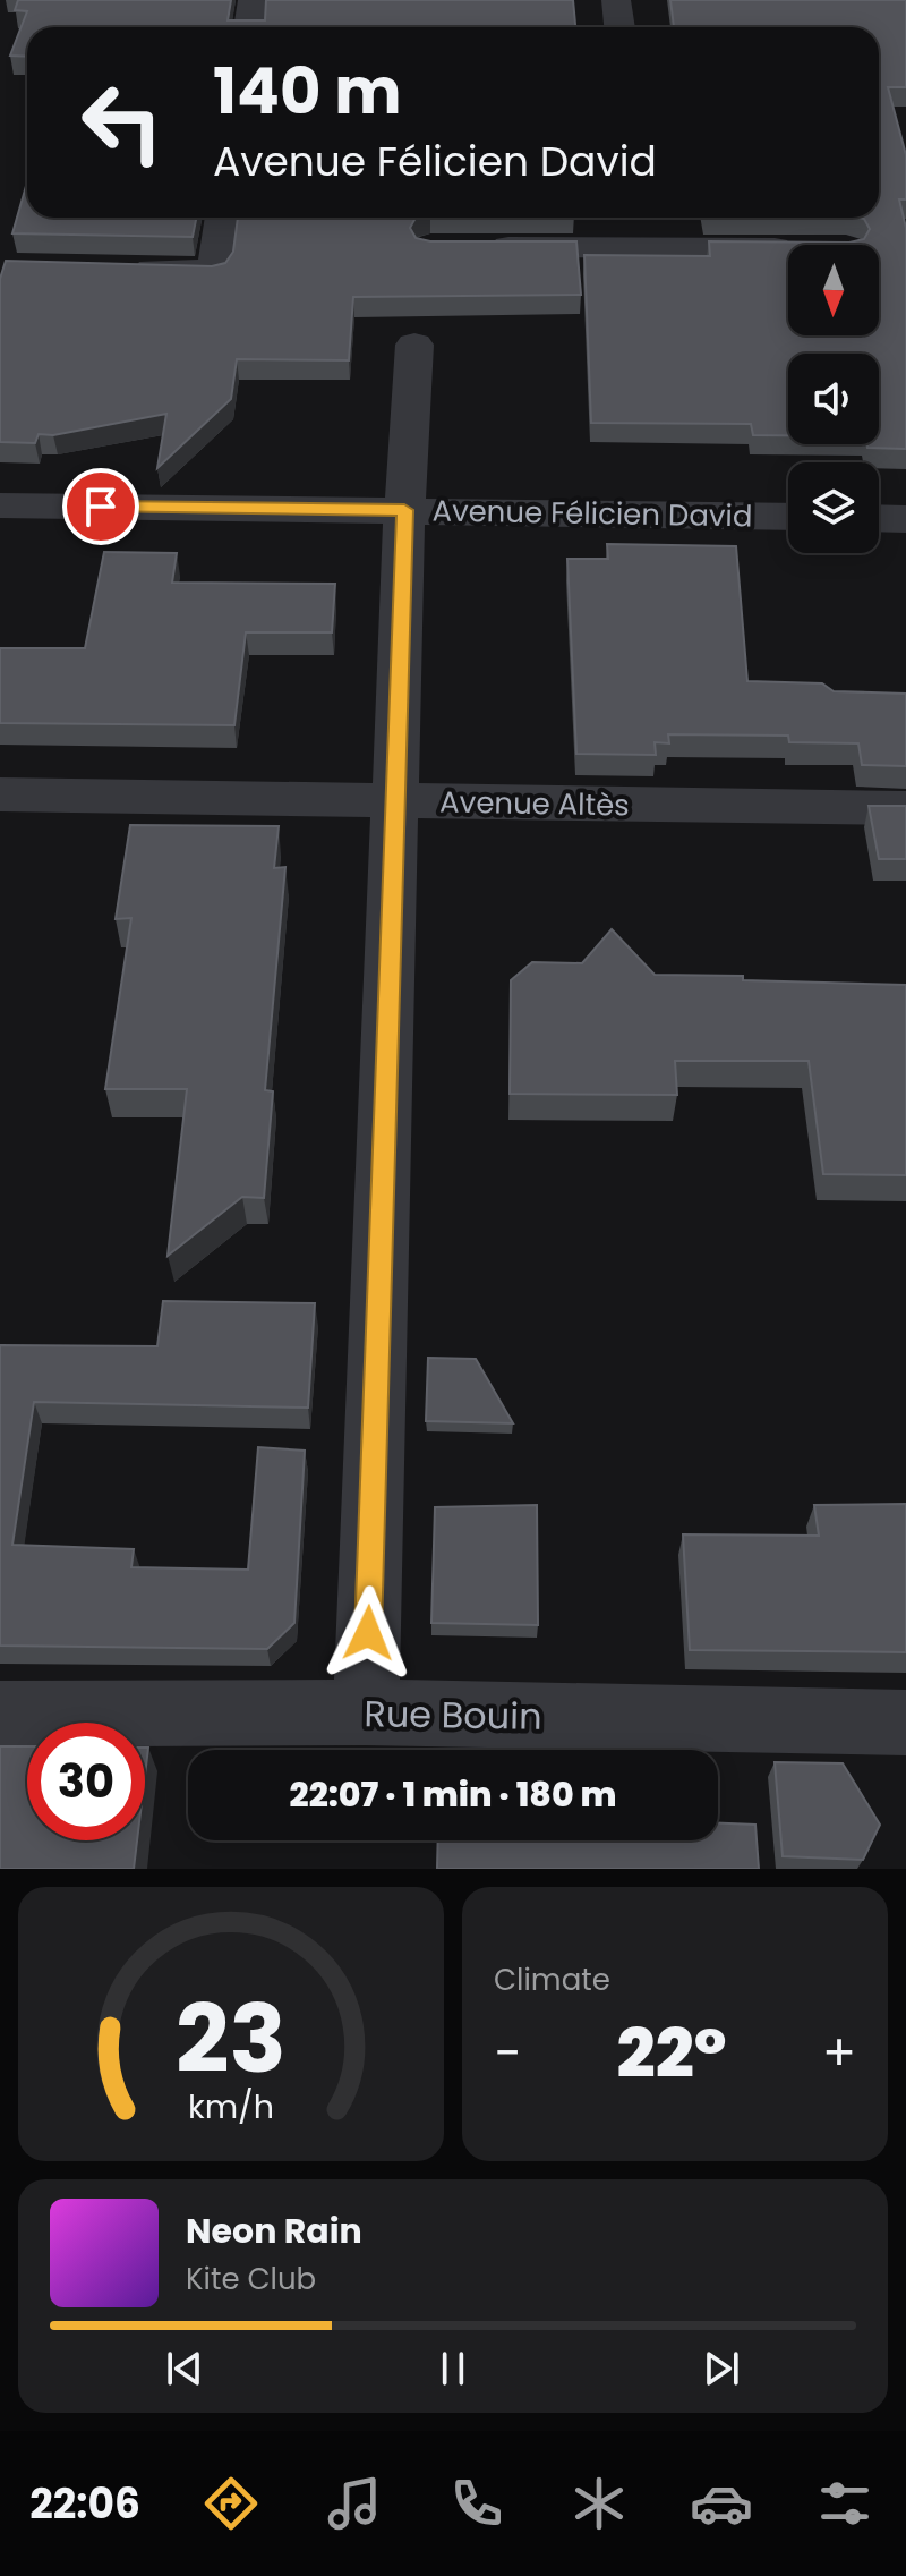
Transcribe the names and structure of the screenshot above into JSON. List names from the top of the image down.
{
  "streets": {
    "street": ["Avenue Félicien David", "Avenue Altès", "Rue Bouin"]
  },
  "north": "bottom",
  "page": {
    "turn": ["140 m", "Avenue Félicien David"],
    "limit": "30",
    "trip": "22:07 · 1 min · 180 m",
    "tile": "Climate",
    "heat": ["−", "22°", "+"],
    "song": ["Neon Rain", "Kite Club"],
    "tabs": "22:06",
    "gauge": ["23", "km/h"]
  }
}
